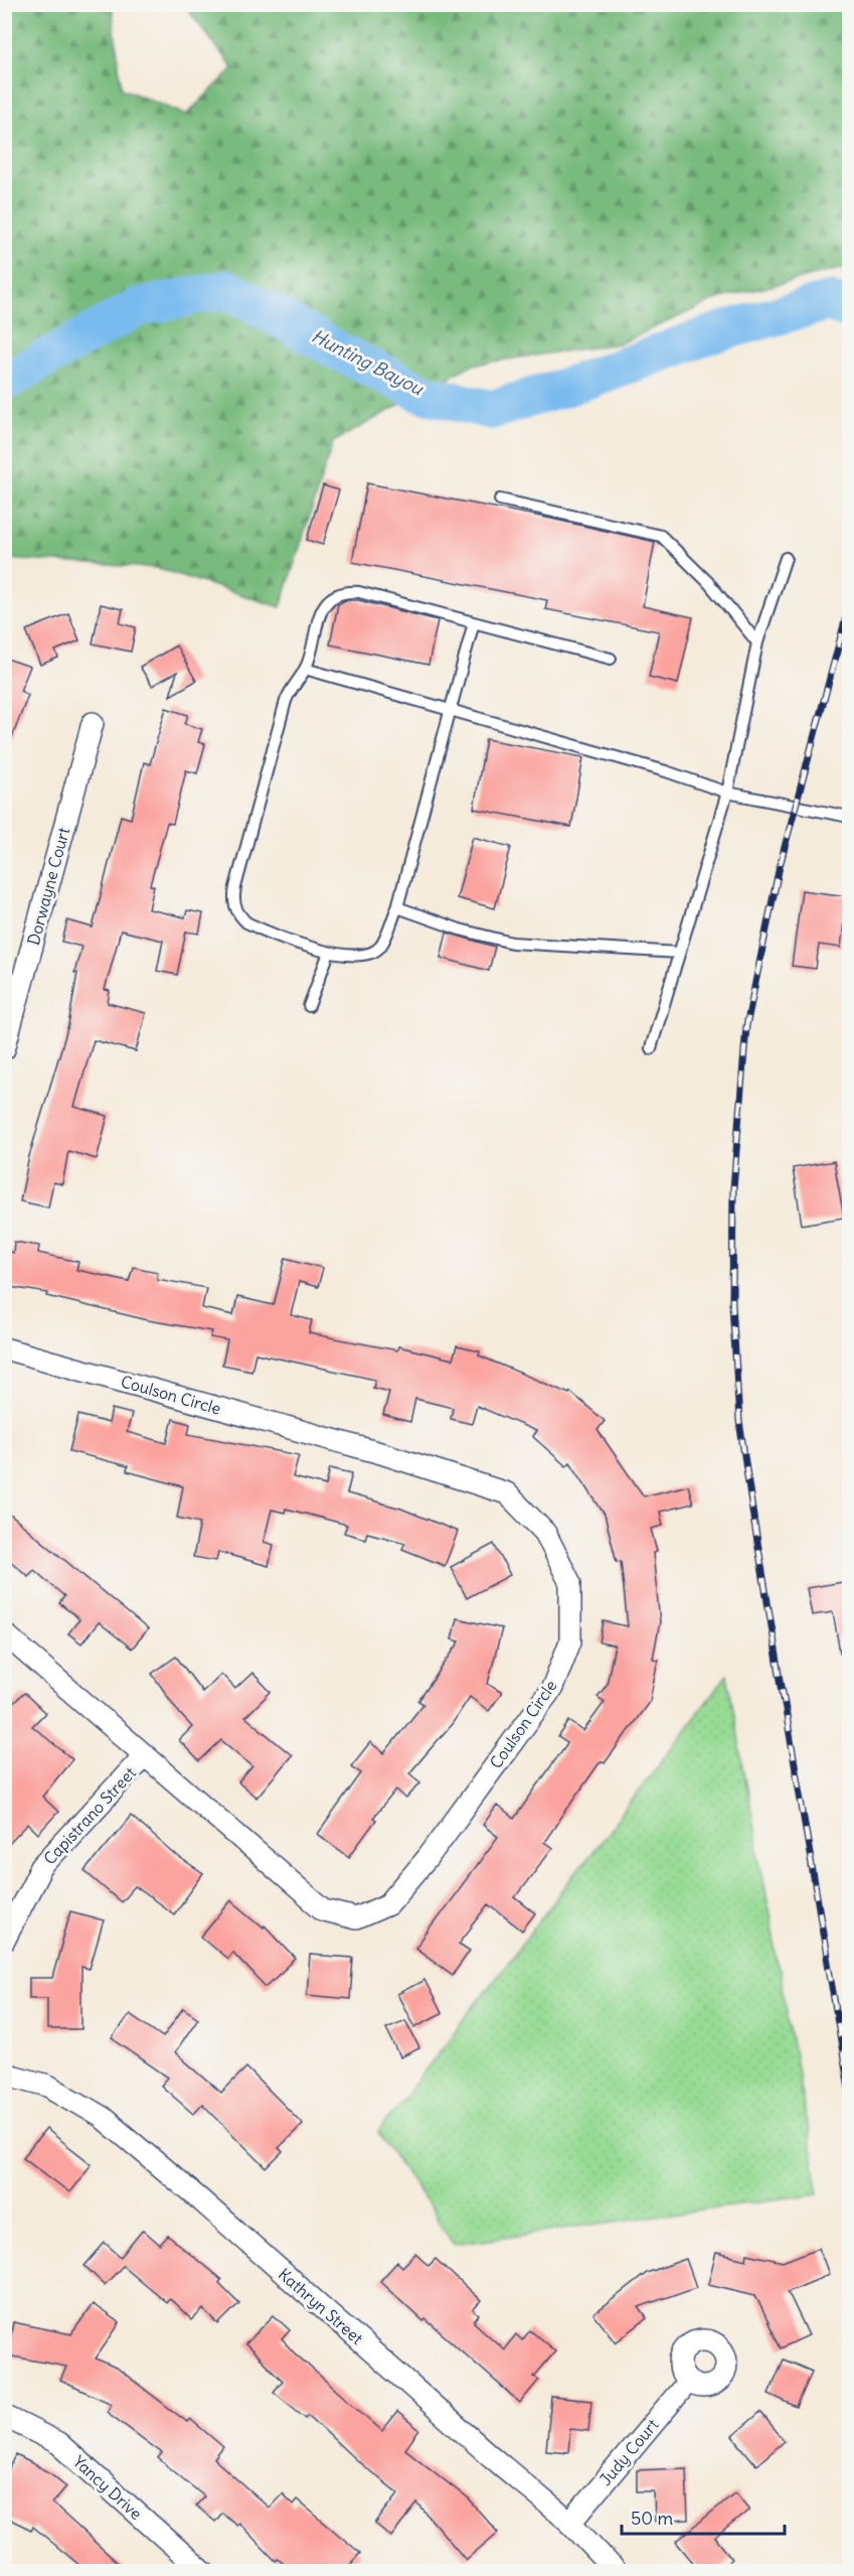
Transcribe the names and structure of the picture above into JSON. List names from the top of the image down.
{
  "streets": {
    "street": [
      "Dorwayne Court",
      "Coulson Circle",
      "Capistrano Street",
      "Kathryn Street",
      "Judy Court",
      "Yancy Drive"
    ]
  },
  "crossings": [
    ["Coulson Circle", "Capistrano Street"],
    ["Kathryn Street", "Judy Court"]
  ],
  "water": ["Hunting Bayou"],
  "scale_bar": "50 m"
}
